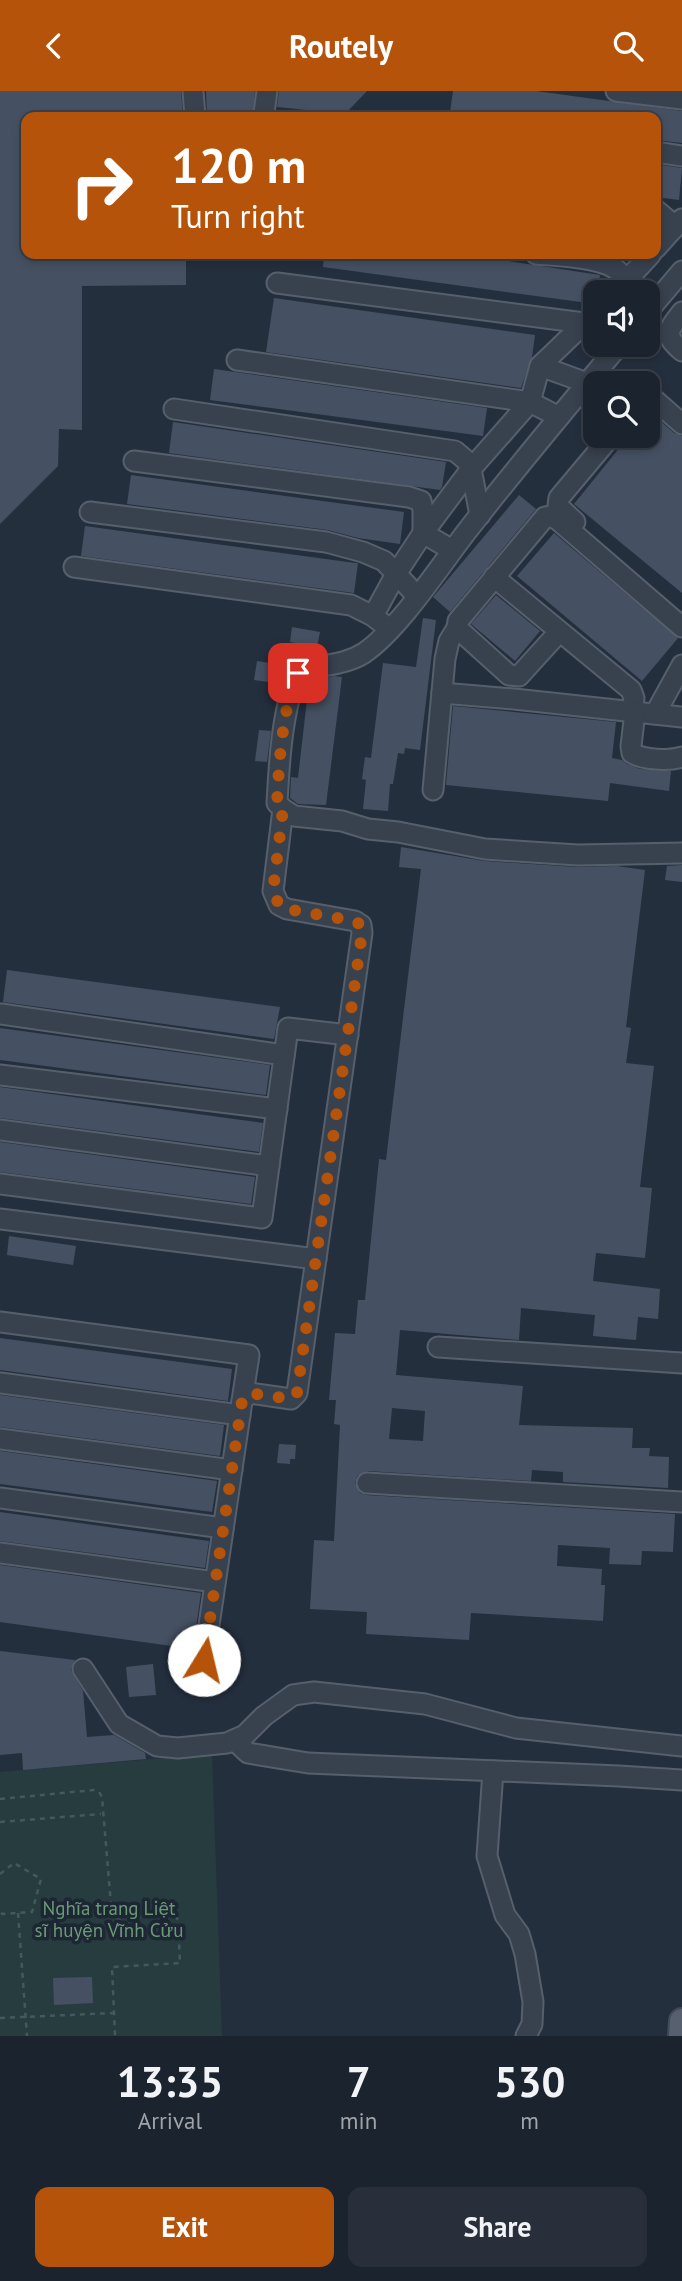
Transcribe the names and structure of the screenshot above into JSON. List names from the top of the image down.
{
  "parks": ["Nghĩa trang Liệt sĩ huyện Vĩnh Cửu"],
  "page": {
    "header": "Routely",
    "turn": ["120 m", "Turn right"],
    "eta": [
      "13:35",
      "Arrival",
      "7",
      "min",
      "530",
      "m"
    ],
    "buttons": ["Exit", "Share"]
  }
}
